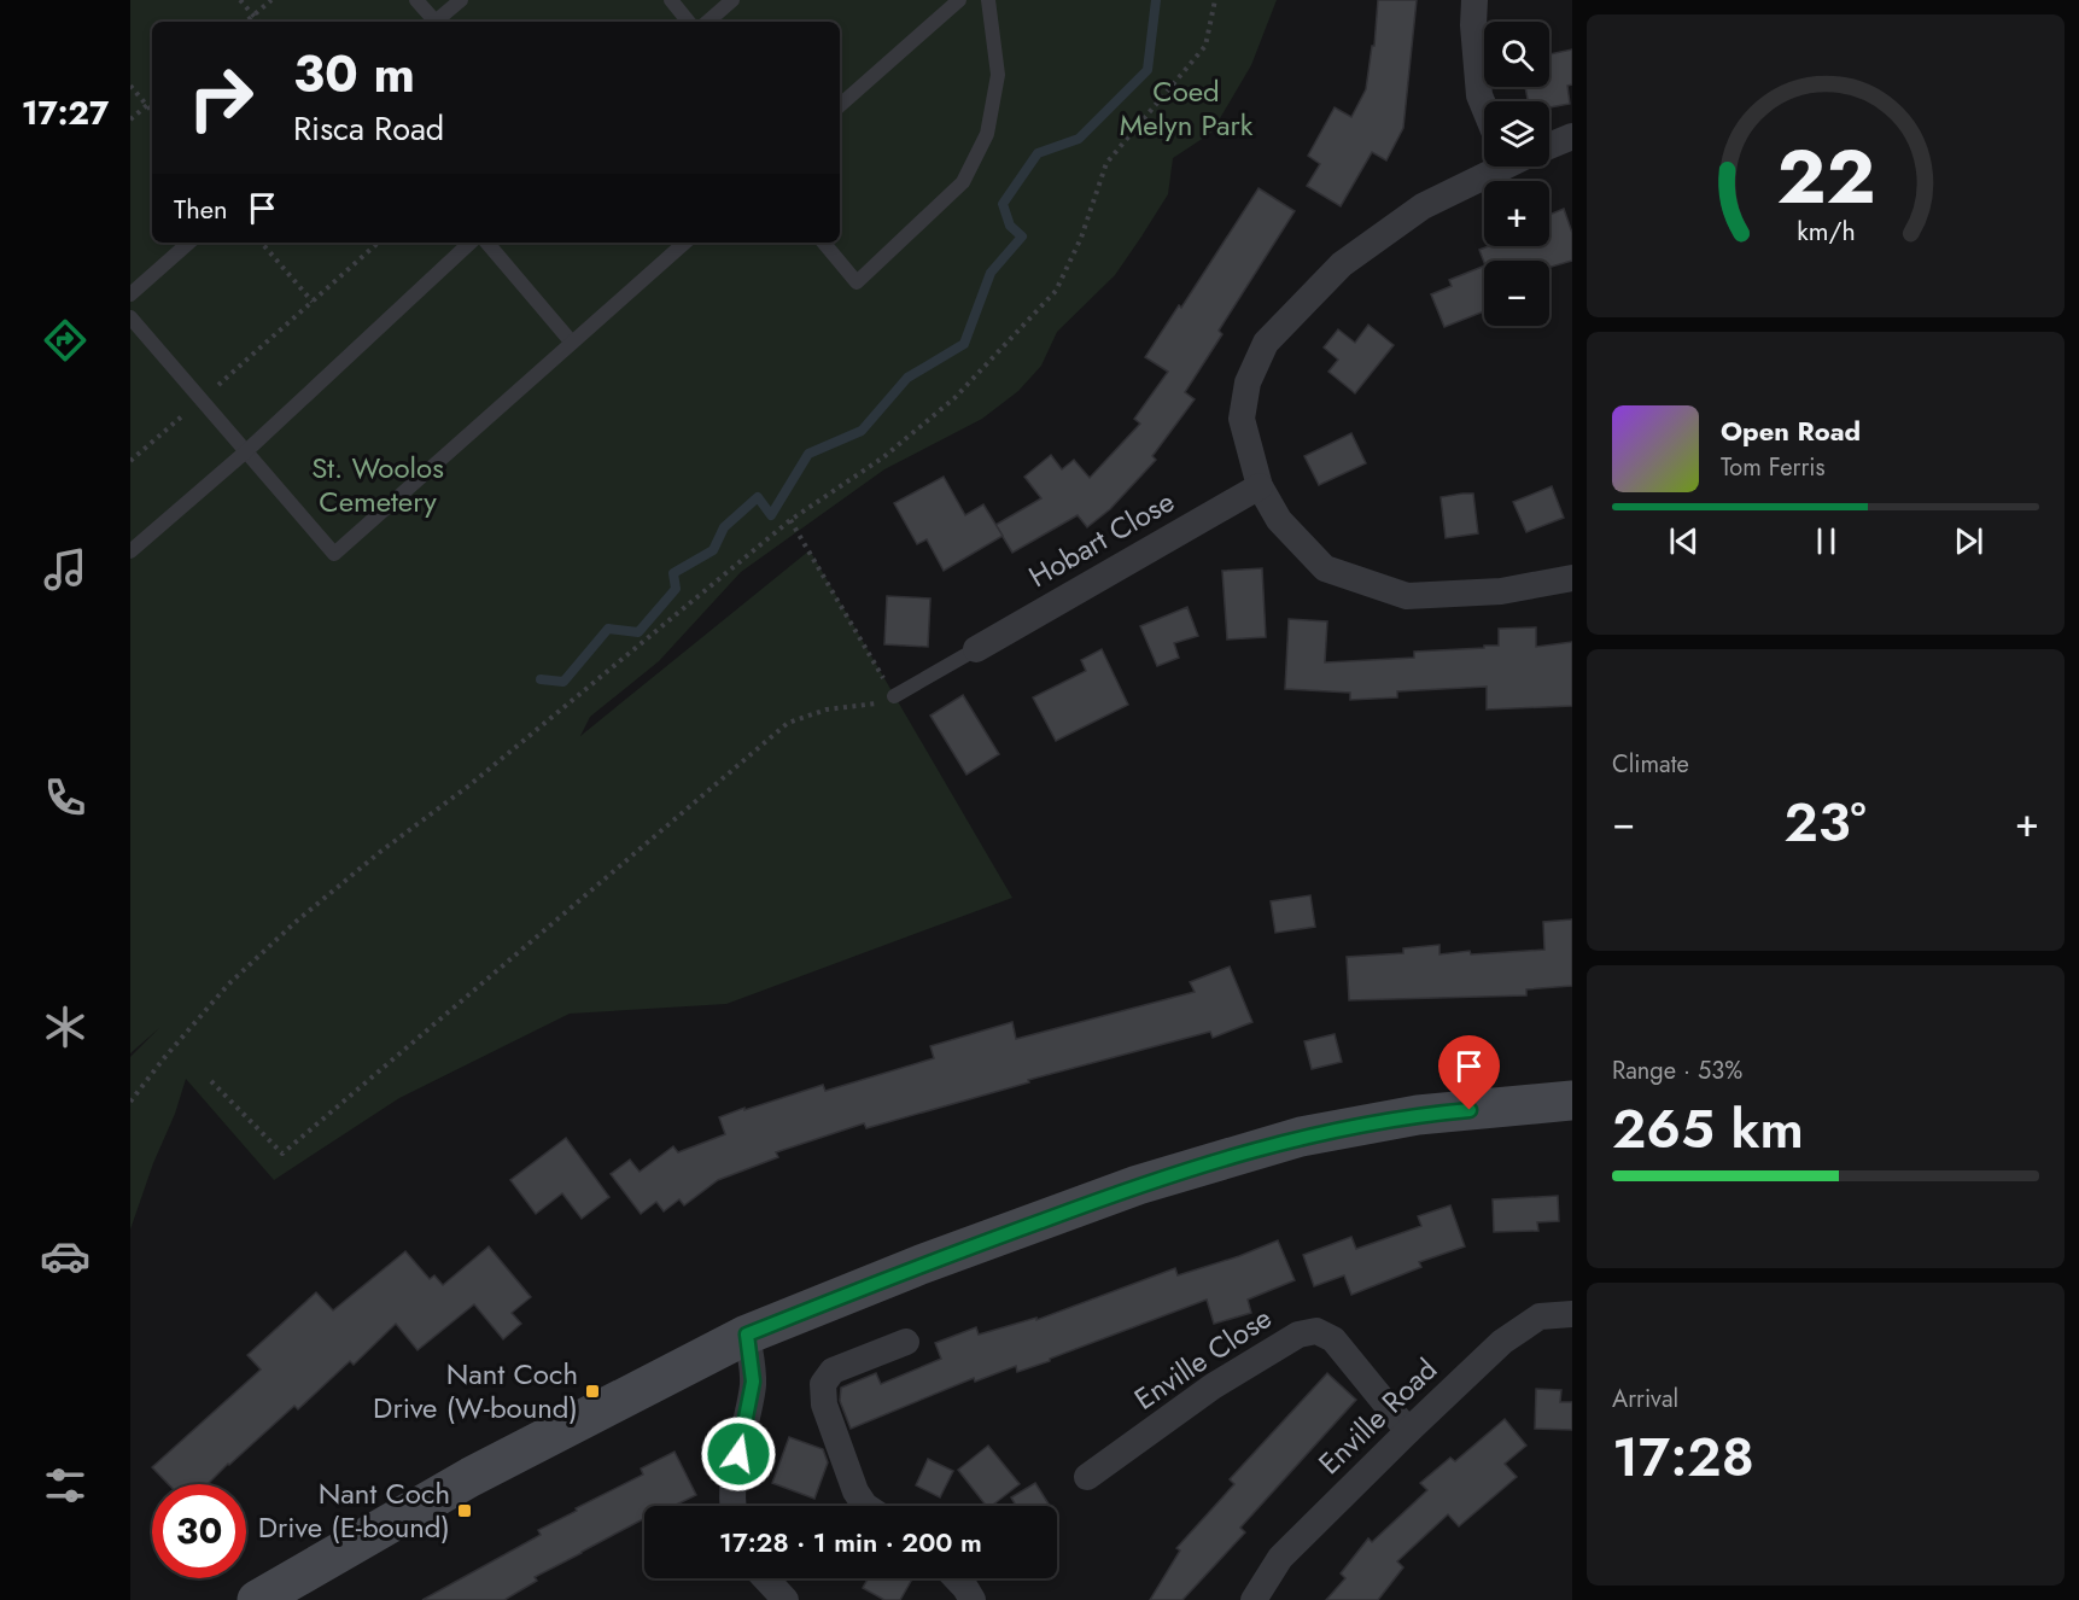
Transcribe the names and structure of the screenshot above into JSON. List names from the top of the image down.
{
  "streets": {
    "street": ["Hobart Close", "Enville Close", "Enville Road"]
  },
  "crossings": [
    ["Enville Close", "Enville Road"]
  ],
  "parks": ["Coed Melyn Park", "St. Woolos Cemetery"],
  "places": {
    "transit": ["Nant Coch Drive (W-bound)", "Nant Coch Drive (E-bound)"]
  },
  "page": {
    "tabs": "17:27",
    "map_buttons": ["+", "−"],
    "turn": ["30 m", "Risca Road"],
    "then": "Then",
    "song": ["Open Road", "Tom Ferris"],
    "tile": [
      "Climate",
      ["Range · 53%", "265 km"],
      ["Arrival", "17:28"]
    ],
    "heat": ["−", "23°", "+"],
    "limit": "30",
    "trip": "17:28 · 1 min · 200 m",
    "gauge": ["22", "km/h"]
  }
}
